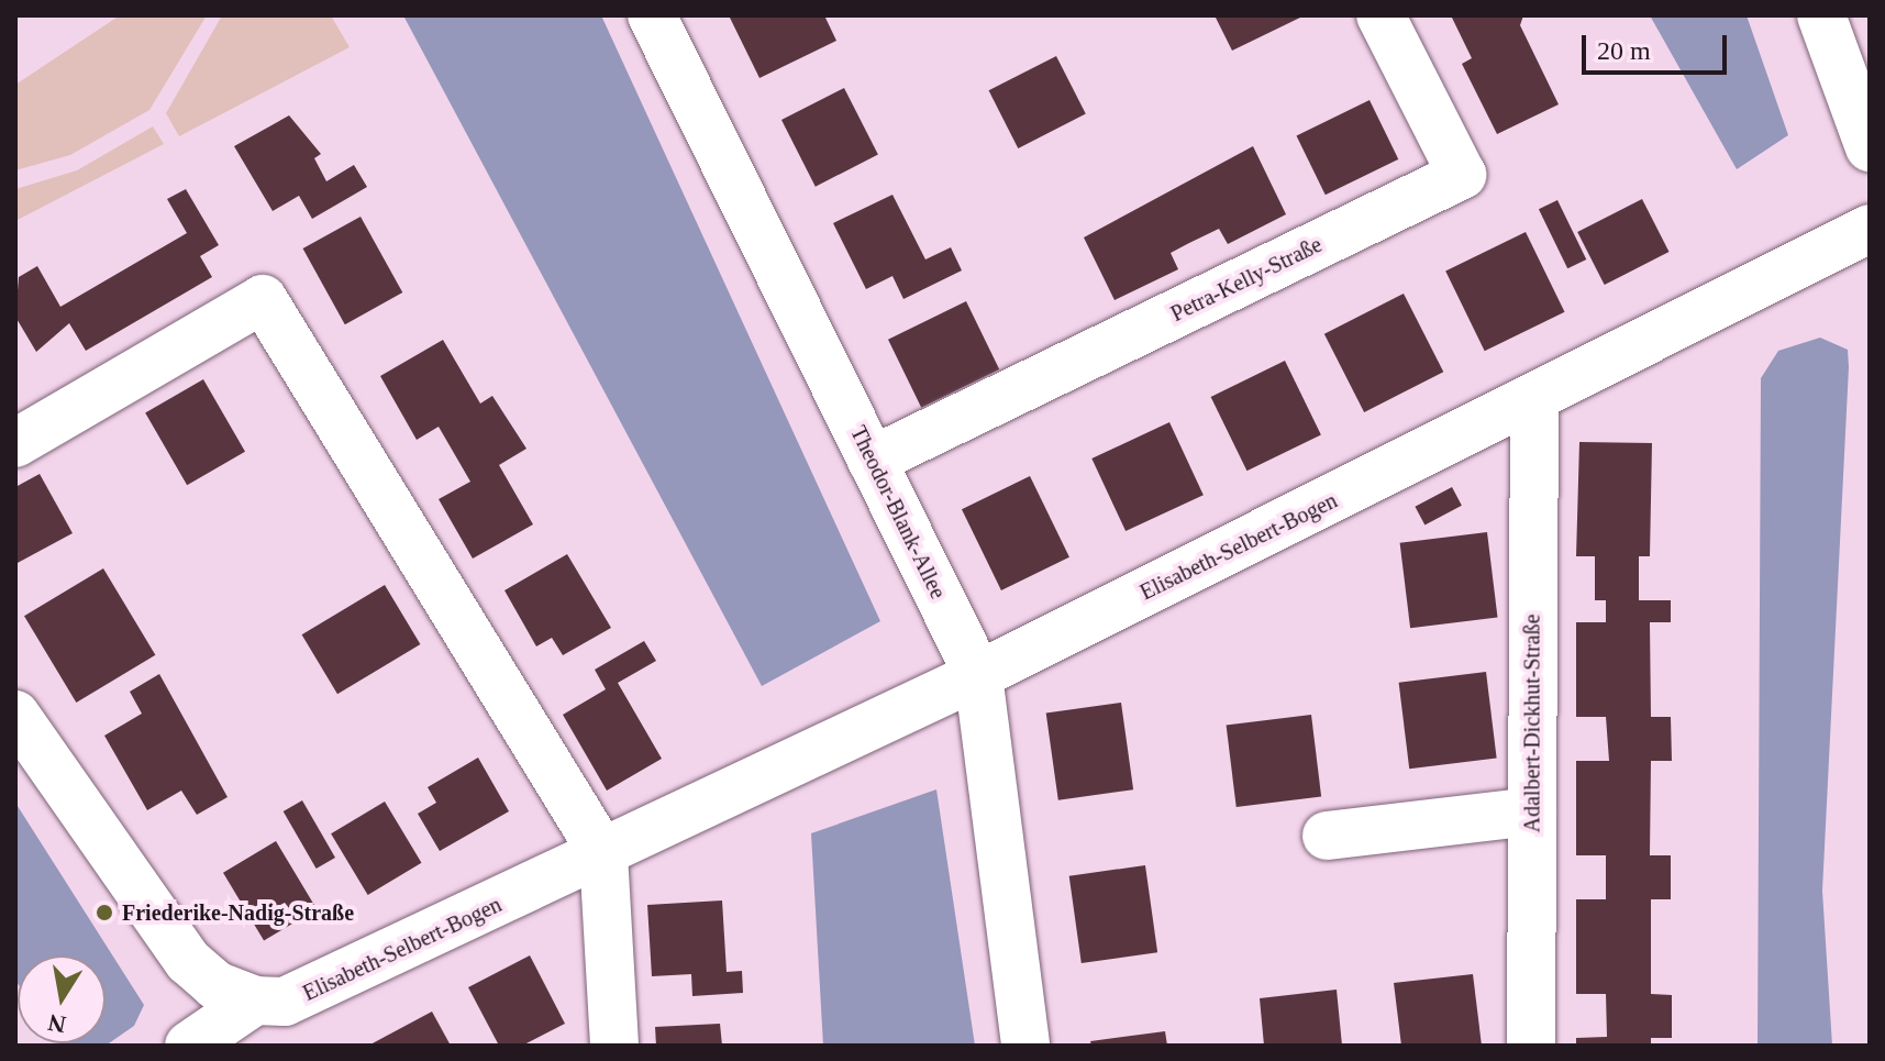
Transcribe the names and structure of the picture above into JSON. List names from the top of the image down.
{
  "streets": {
    "street": [
      "Petra-Kelly-Straße",
      "Theodor-Blank-Allee",
      "Elisabeth-Selbert-Bogen",
      "Adalbert-Dickhut-Straße"
    ]
  },
  "crossings": [
    ["Petra-Kelly-Straße", "Theodor-Blank-Allee"],
    ["Theodor-Blank-Allee", "Elisabeth-Selbert-Bogen"],
    ["Elisabeth-Selbert-Bogen", "Adalbert-Dickhut-Straße"]
  ],
  "places": ["Friederike-Nadig-Straße"],
  "scale_bar": "20 m",
  "north": "bottom"
}
